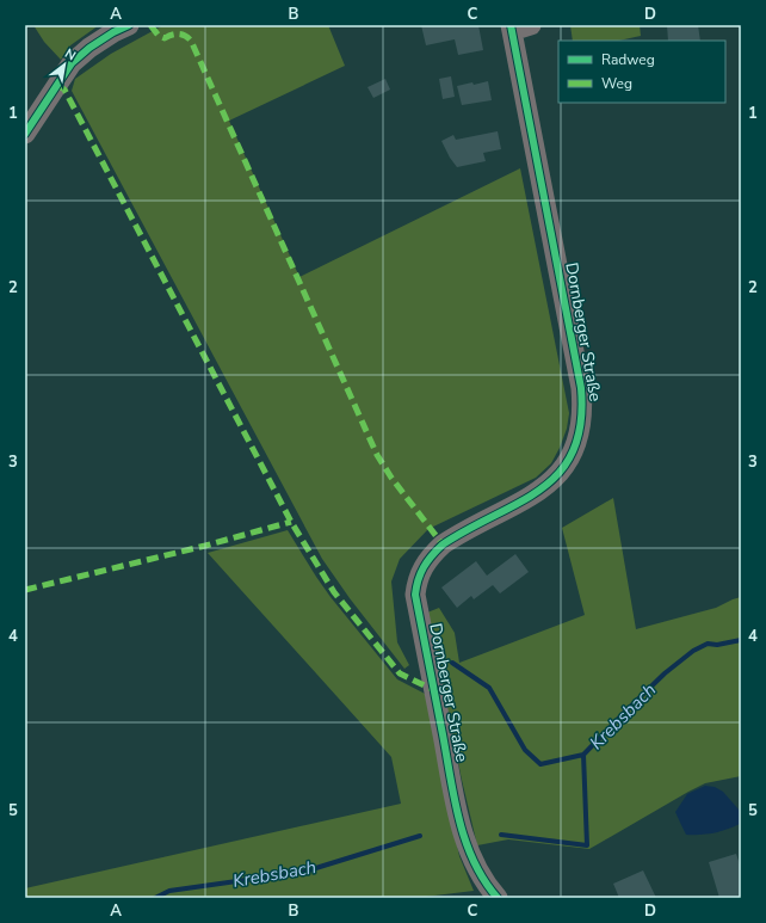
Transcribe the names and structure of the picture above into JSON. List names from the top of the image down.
{
  "streets": {
    "street": ["Dornberger Straße"]
  },
  "water": ["Krebsbach"],
  "legend": ["Radweg", "Weg"],
  "north": "top right",
  "grid": {
    "columns": [
      "A",
      "B",
      "C",
      "D"
    ],
    "rows": [
      "1",
      "2",
      "3",
      "4",
      "5"
    ]
  }
}
